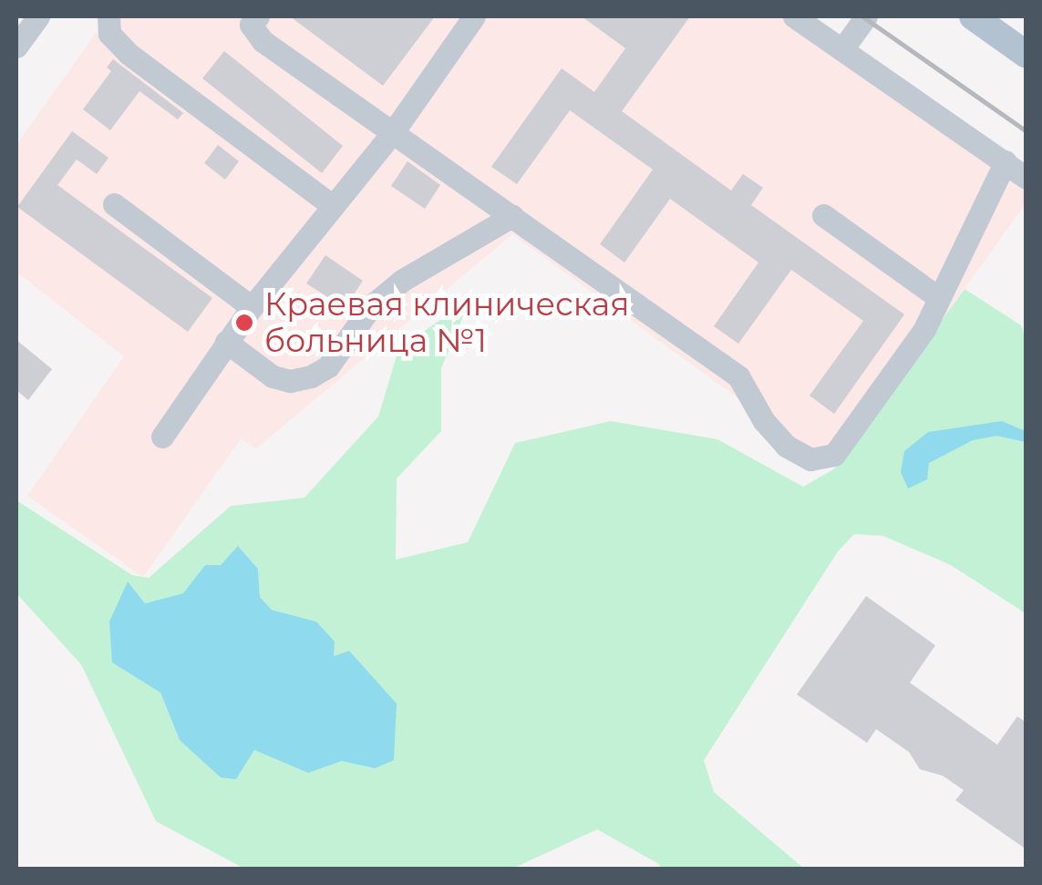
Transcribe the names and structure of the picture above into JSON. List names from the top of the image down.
{
  "places": ["Краевая клиническая больница №1"]
}
